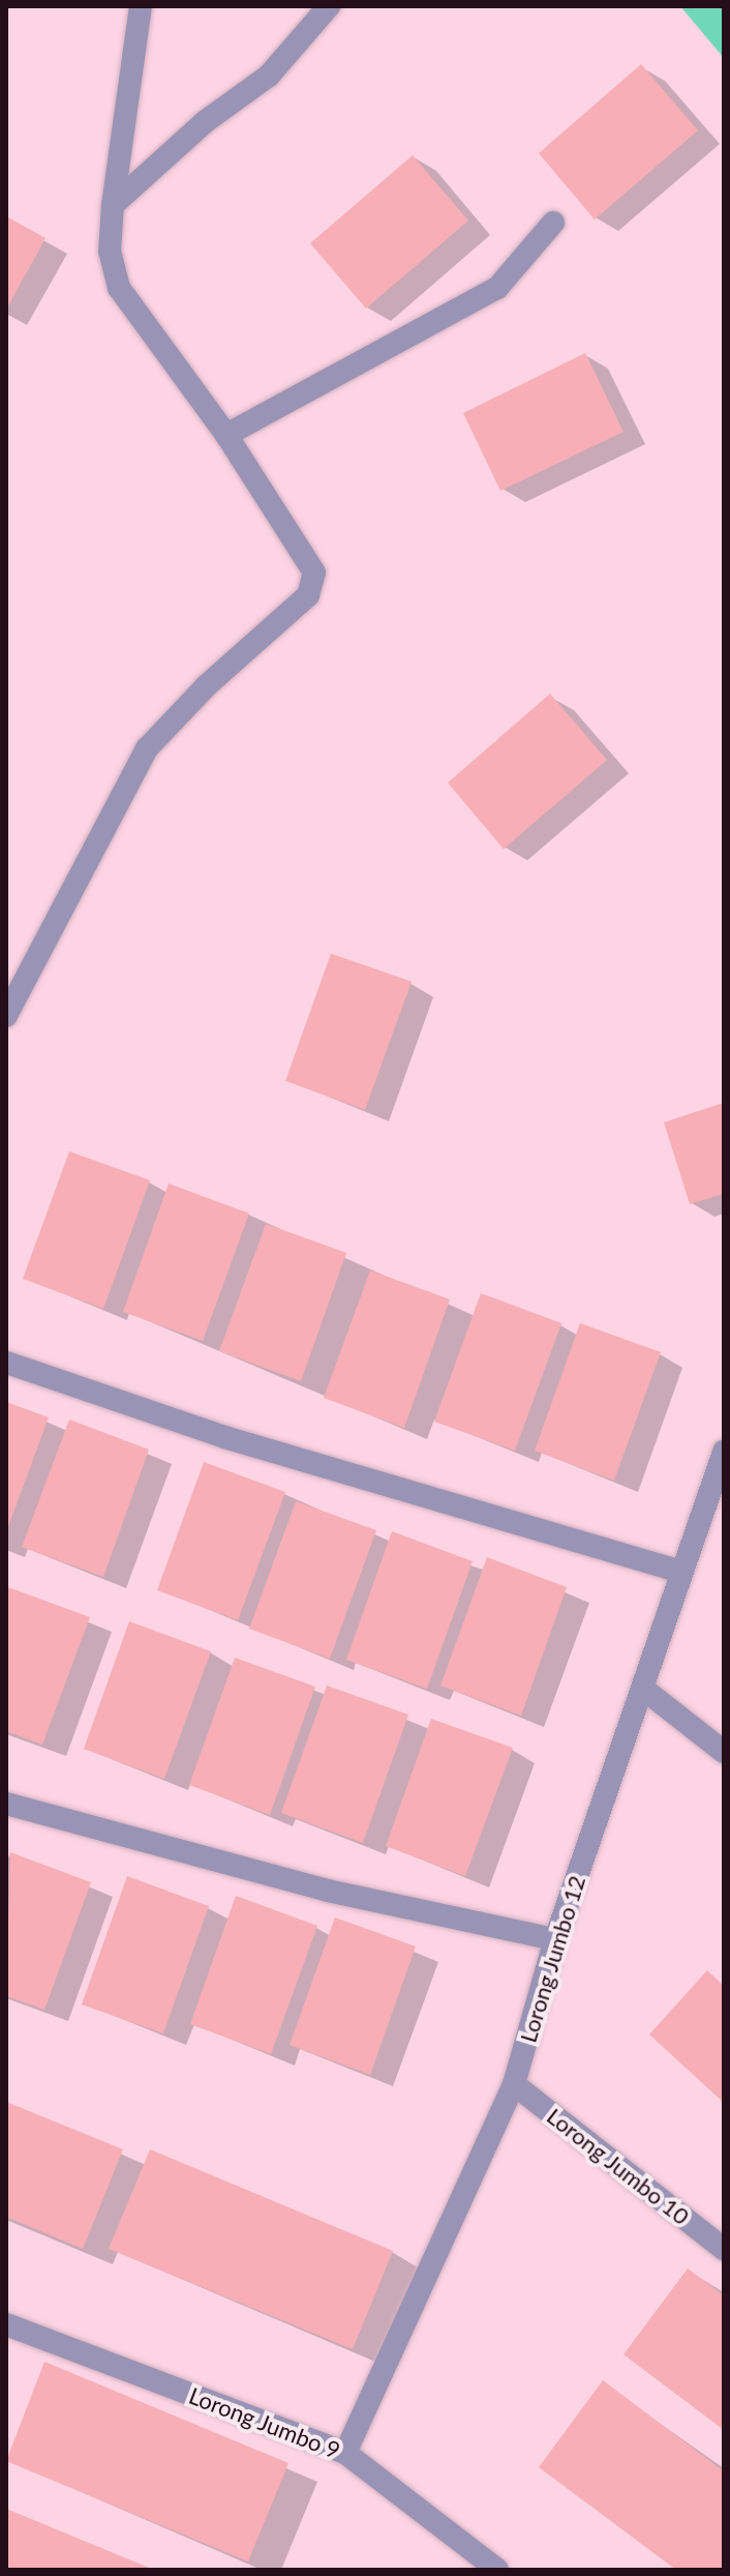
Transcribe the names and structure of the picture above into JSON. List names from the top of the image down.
{
  "streets": {
    "street": ["Lorong Jumbo 12", "Lorong Jumbo 10", "Lorong Jumbo 9"]
  },
  "crossings": [
    ["Lorong Jumbo 12", "Lorong Jumbo 10"],
    ["Lorong Jumbo 12", "Lorong Jumbo 9"]
  ]
}
